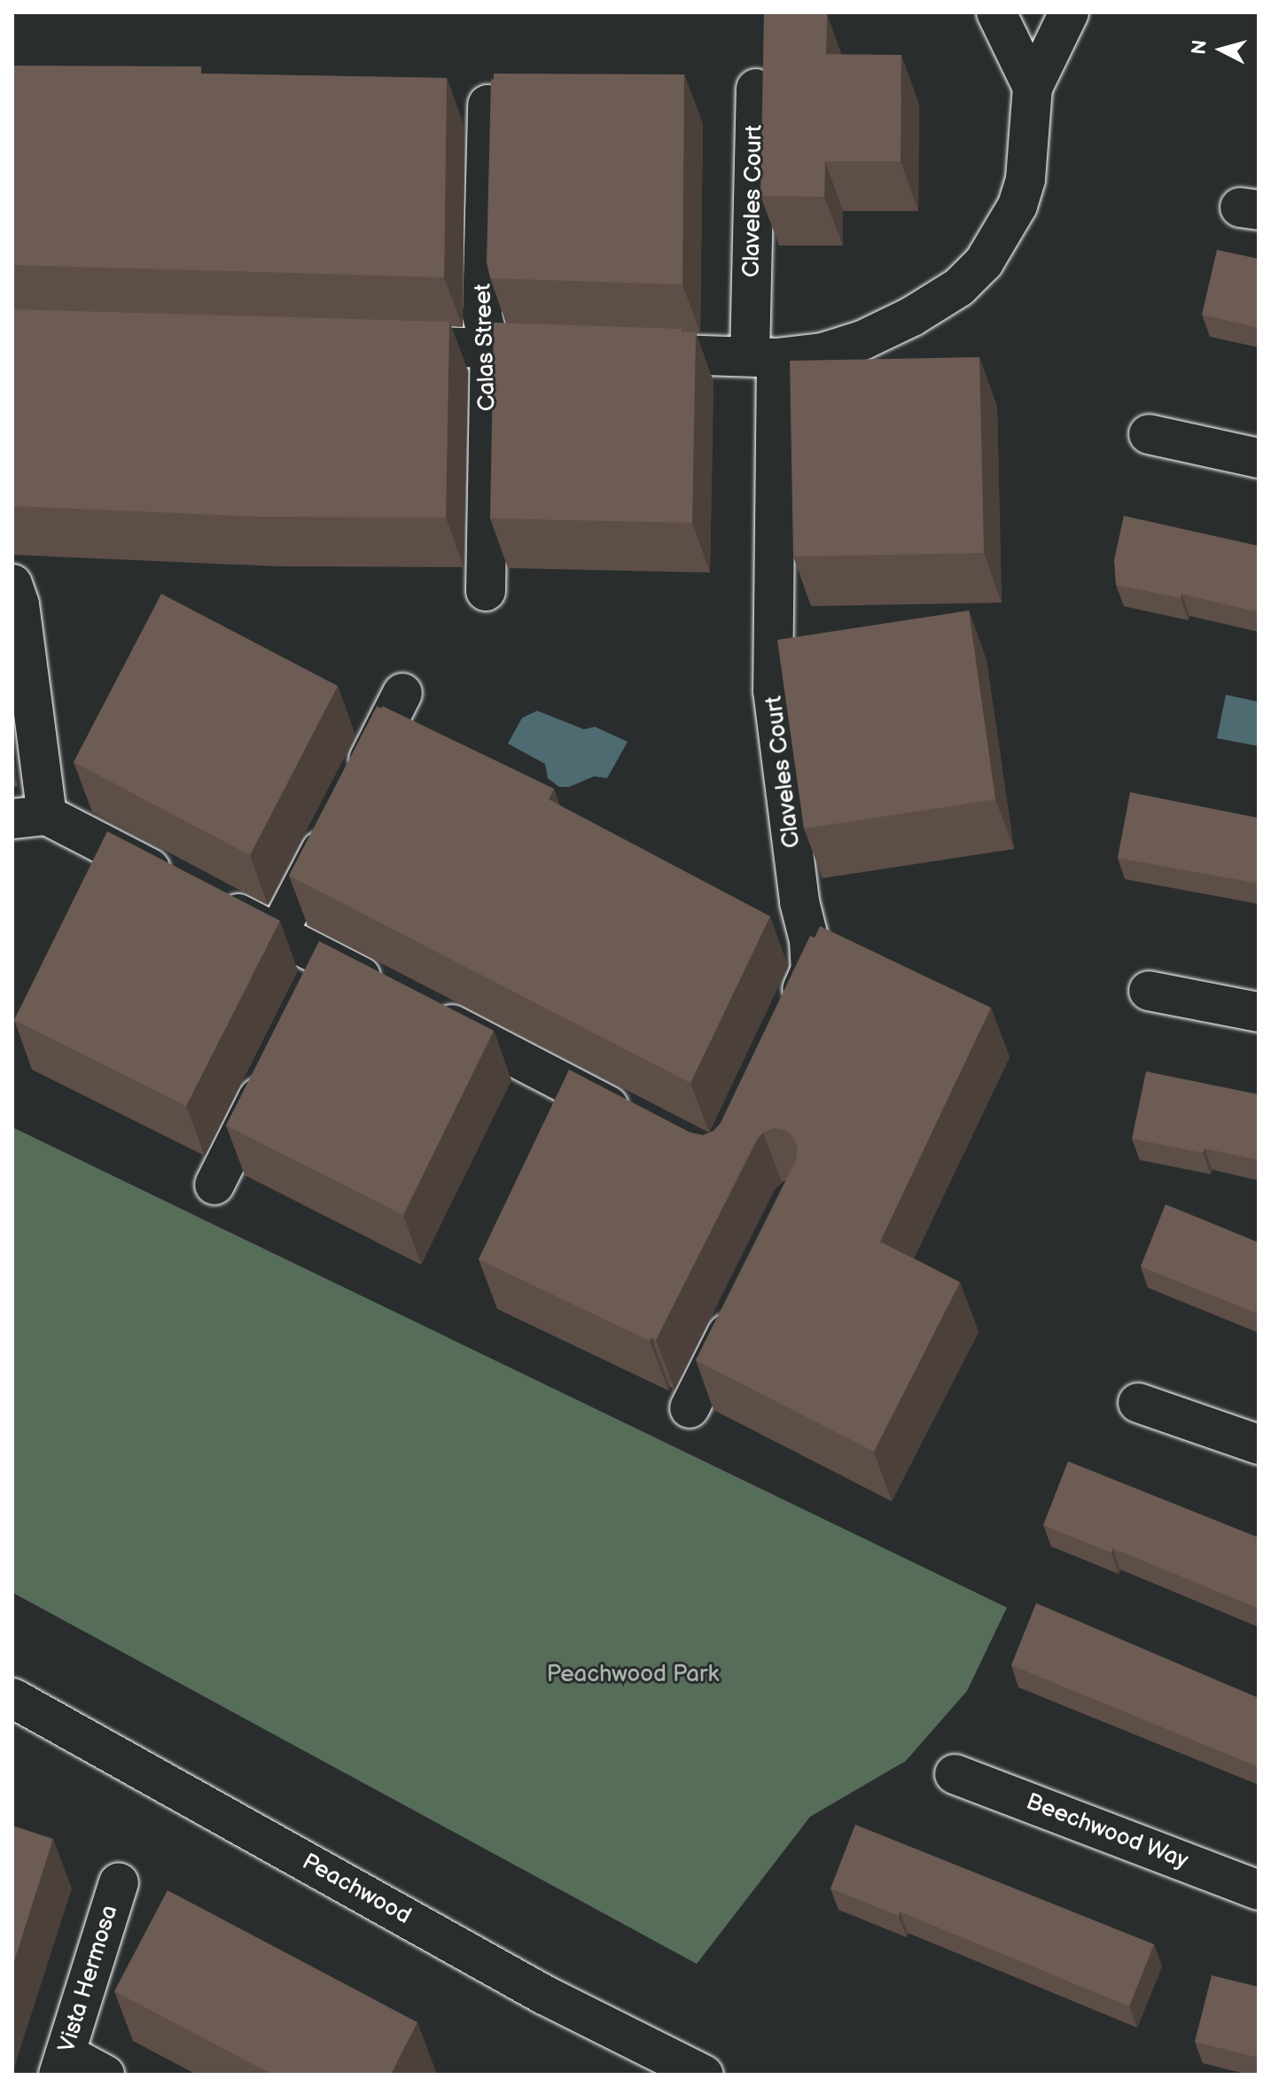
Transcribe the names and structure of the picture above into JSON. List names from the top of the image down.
{
  "streets": {
    "street": [
      "Claveles Court",
      "Calas Street",
      "Beechwood Way",
      "Peachwood",
      "Vista Hermosa"
    ]
  },
  "parks": ["Peachwood Park"],
  "north": "left"
}
